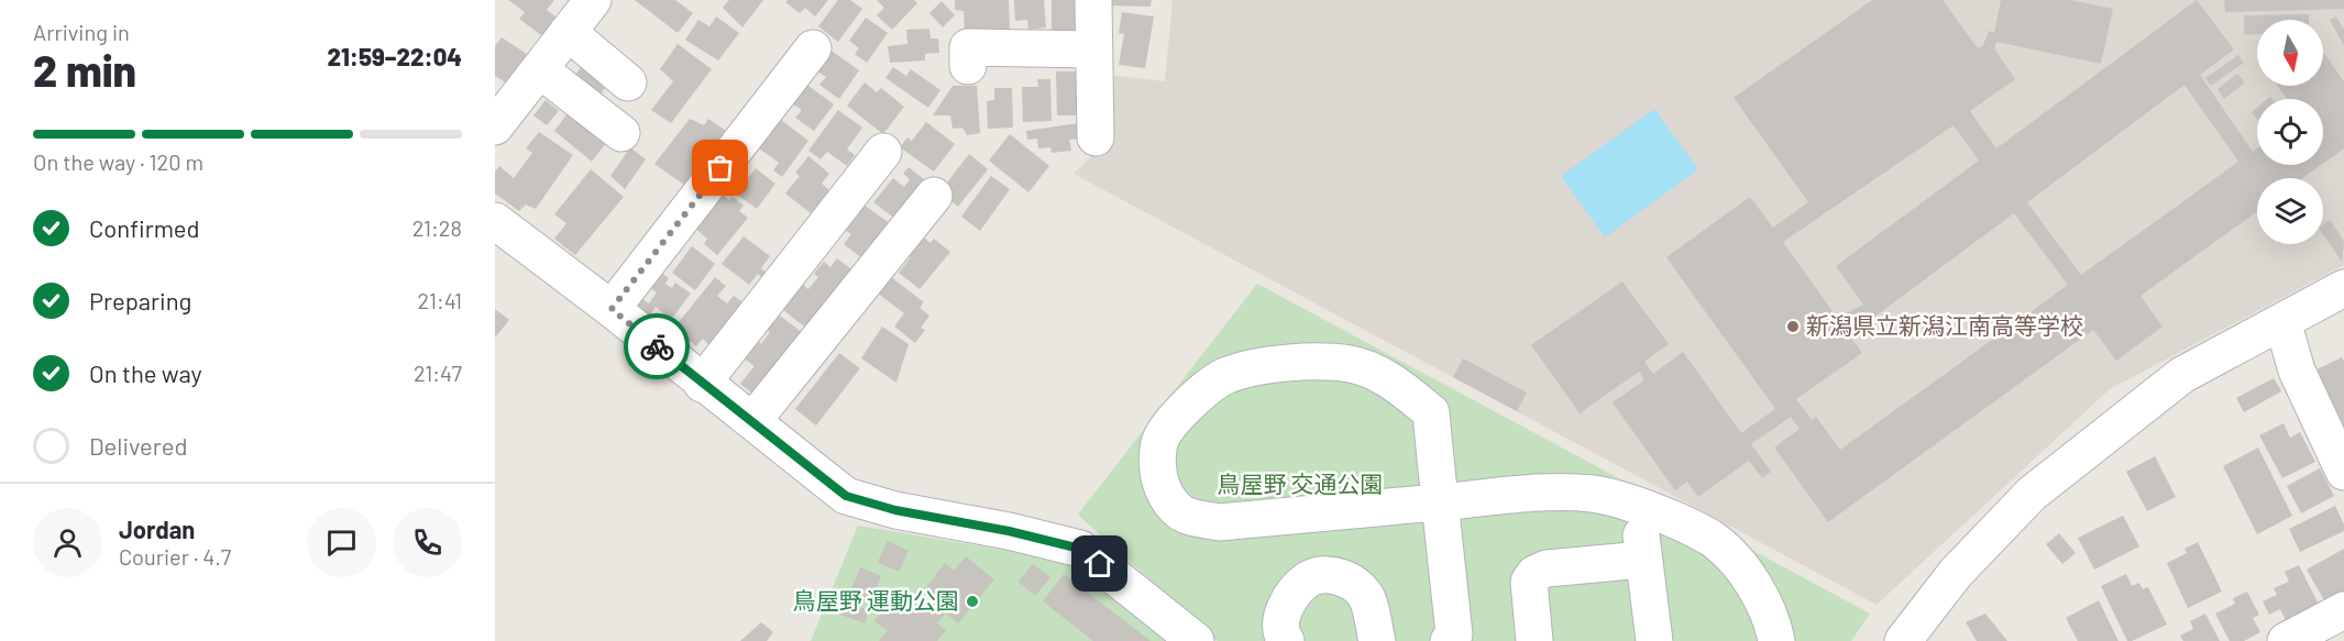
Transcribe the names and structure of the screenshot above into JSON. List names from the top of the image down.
{
  "parks": ["鳥屋野 交通公園"],
  "places": ["新潟県立新潟江南高等学校", "鳥屋野 運動公園"],
  "north": "bottom",
  "page": {
    "heading": ["2 min", "Arriving in", "21:59–22:04"],
    "panel": ["Jordan", "Courier · 4.7"],
    "bar": "On the way · 120 m",
    "list": [
      ["Confirmed", "21:28"],
      ["Preparing", "21:41"],
      ["On the way", "21:47"],
      "Delivered"
    ]
  }
}
